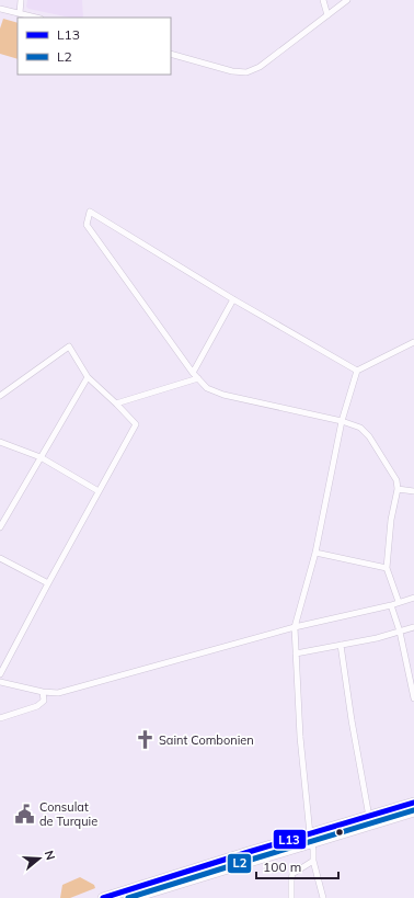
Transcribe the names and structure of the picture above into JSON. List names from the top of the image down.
{
  "places": {
    "church": ["Saint Combonien"],
    "public building": ["Consulat de Turquie"]
  },
  "lines": ["transit line L13", "transit line L2"],
  "legend": ["L13", "L2"],
  "scale_bar": "100 m",
  "north": "right"
}
